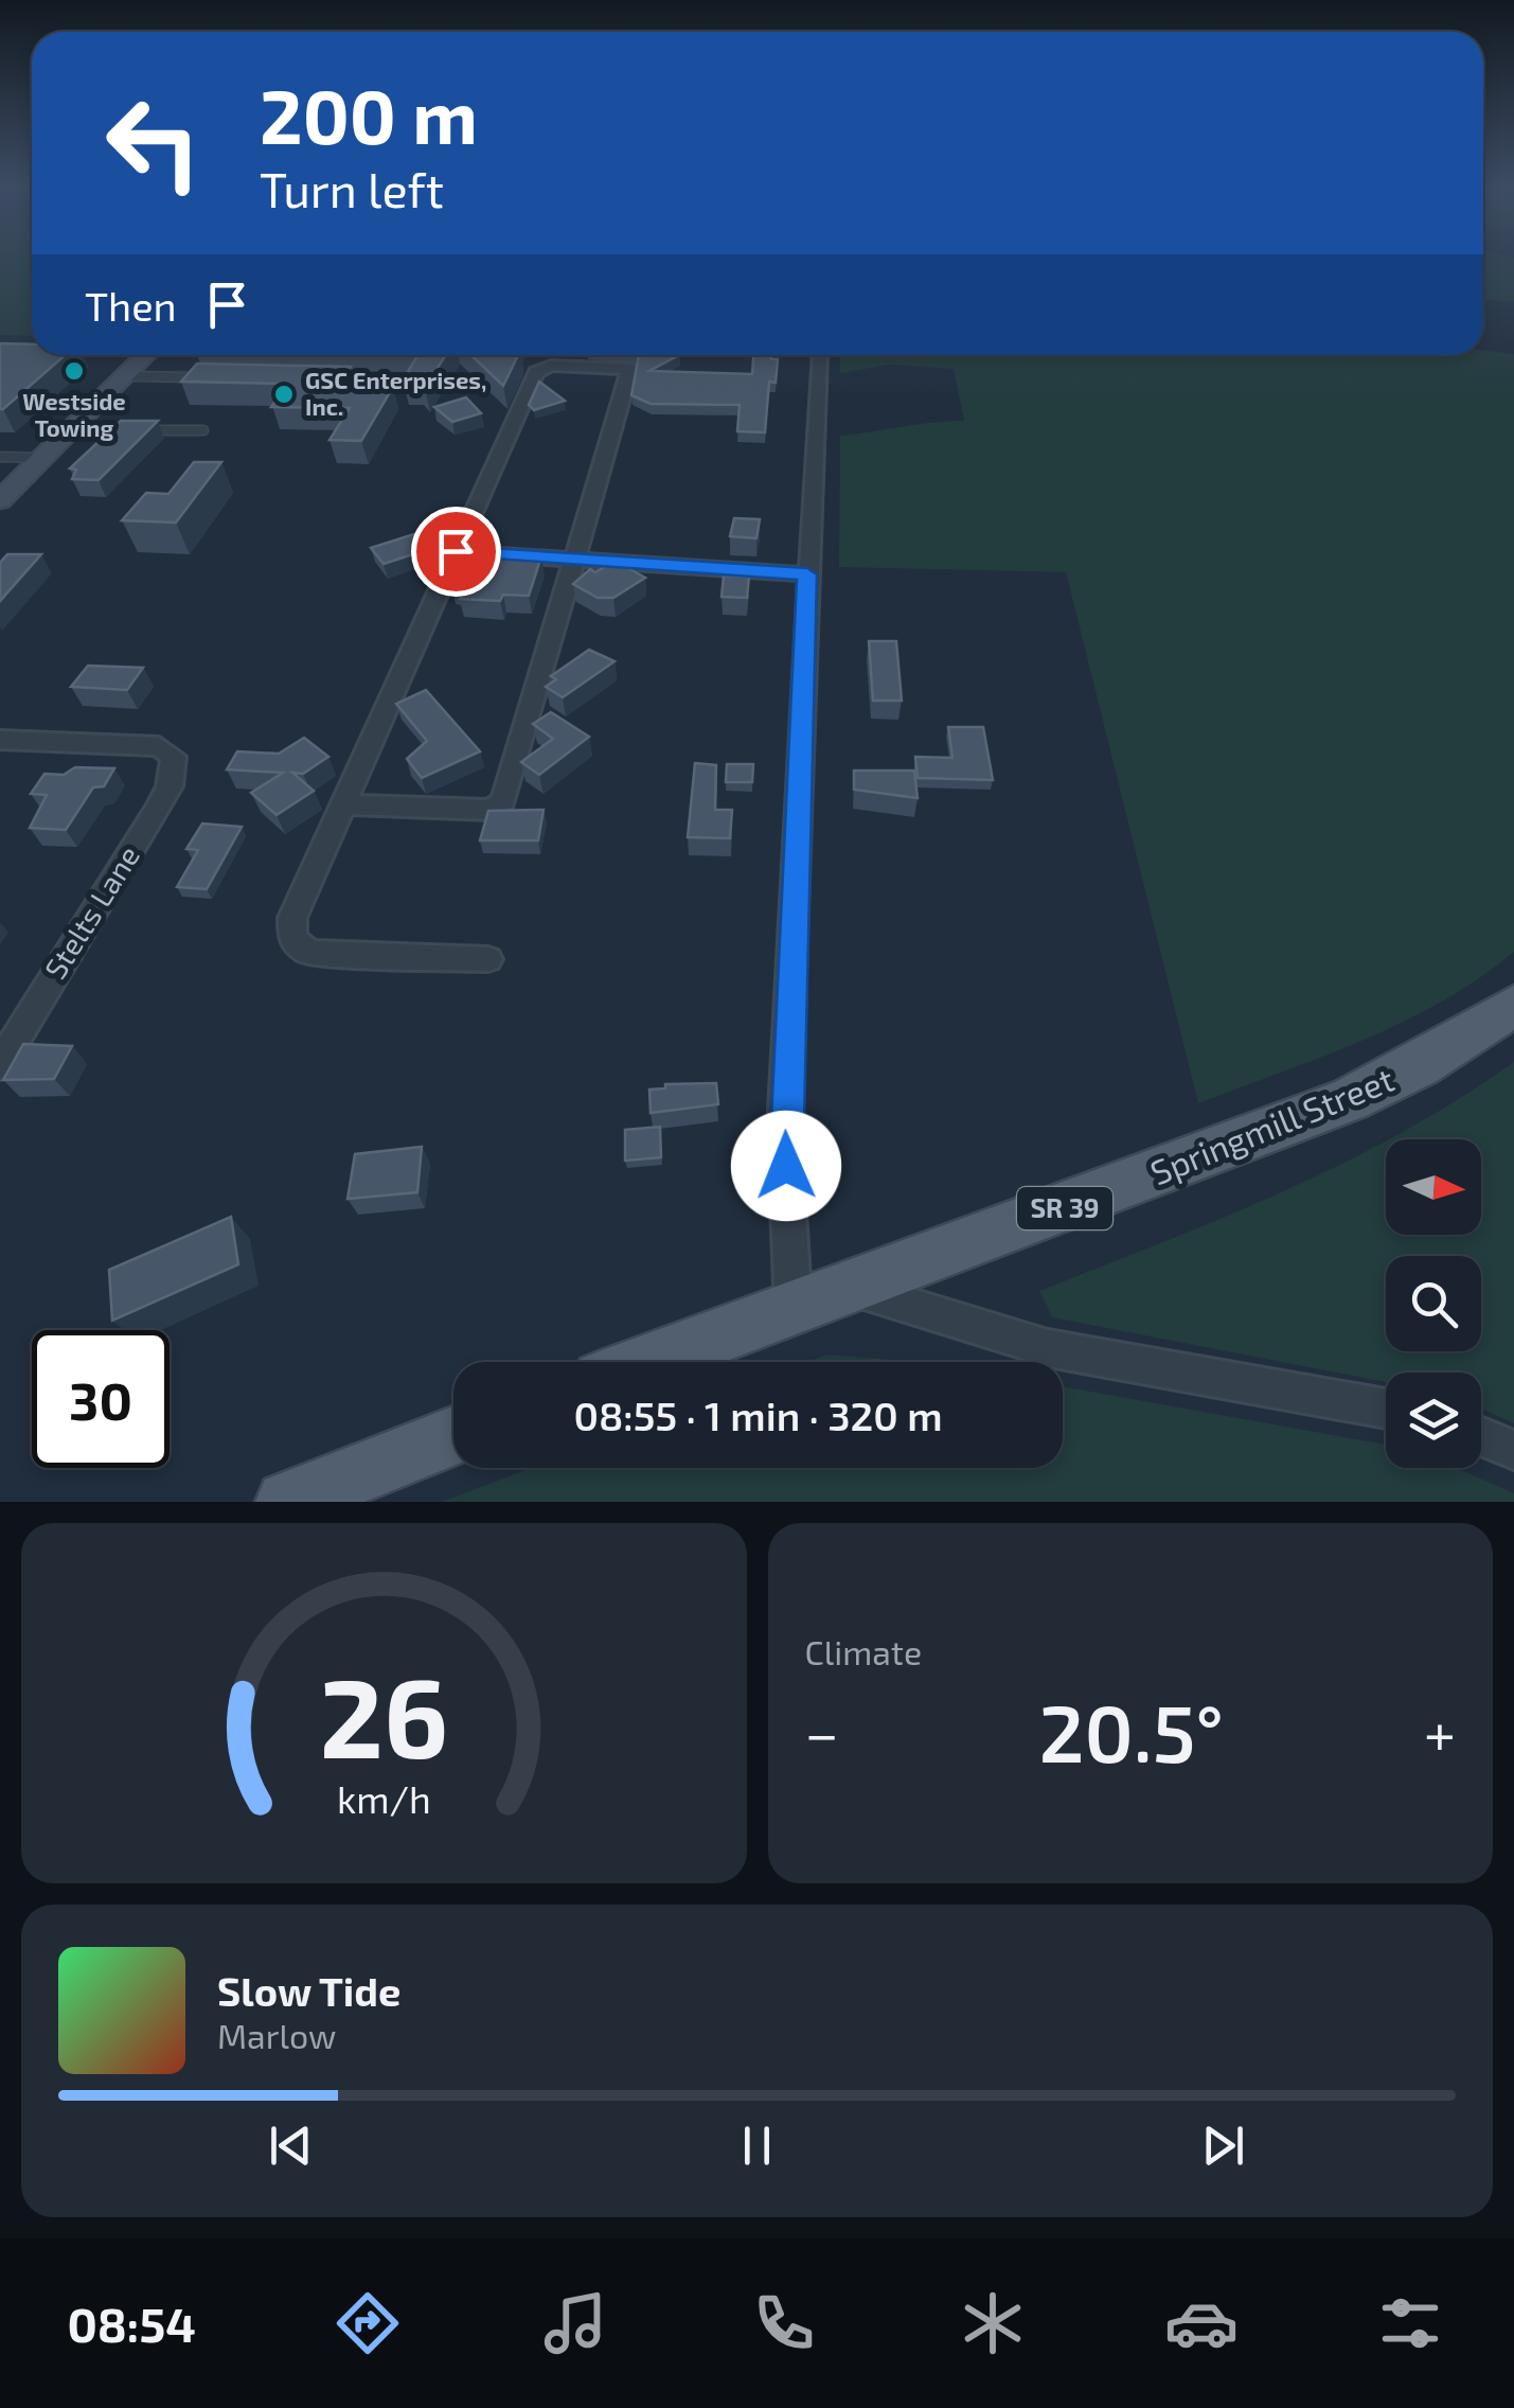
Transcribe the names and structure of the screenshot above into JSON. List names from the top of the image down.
{
  "streets": {
    "main road": ["Springmill Street", "SR 39"],
    "street": ["Stelts Lane"]
  },
  "places": ["Westside Towing", "GSC Enterprises, Inc."],
  "north": "right",
  "page": {
    "turn": ["200 m", "Turn left"],
    "then": "Then",
    "limit": "30",
    "trip": "08:55 · 1 min · 320 m",
    "tile": "Climate",
    "heat": ["−", "20.5°", "+"],
    "song": ["Slow Tide", "Marlow"],
    "tabs": "08:54",
    "gauge": ["26", "km/h"]
  }
}
